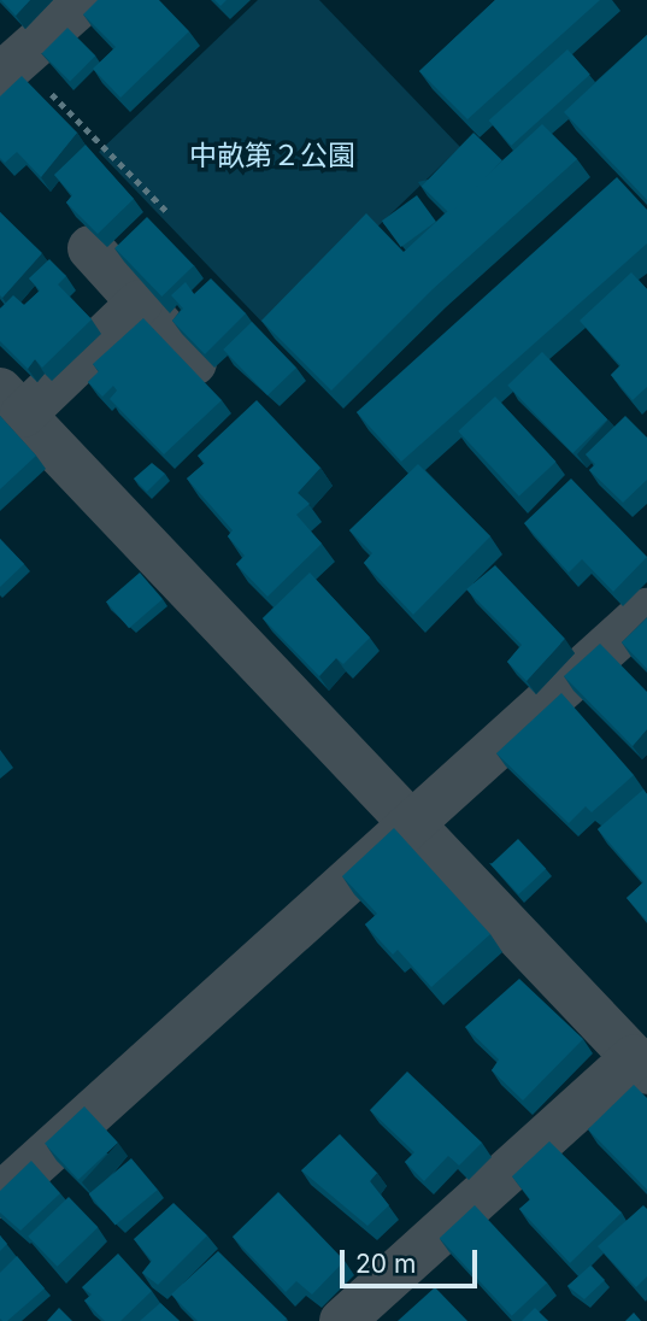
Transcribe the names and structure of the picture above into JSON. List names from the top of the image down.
{
  "parks": ["中畝第２公園"],
  "scale_bar": "20 m"
}
